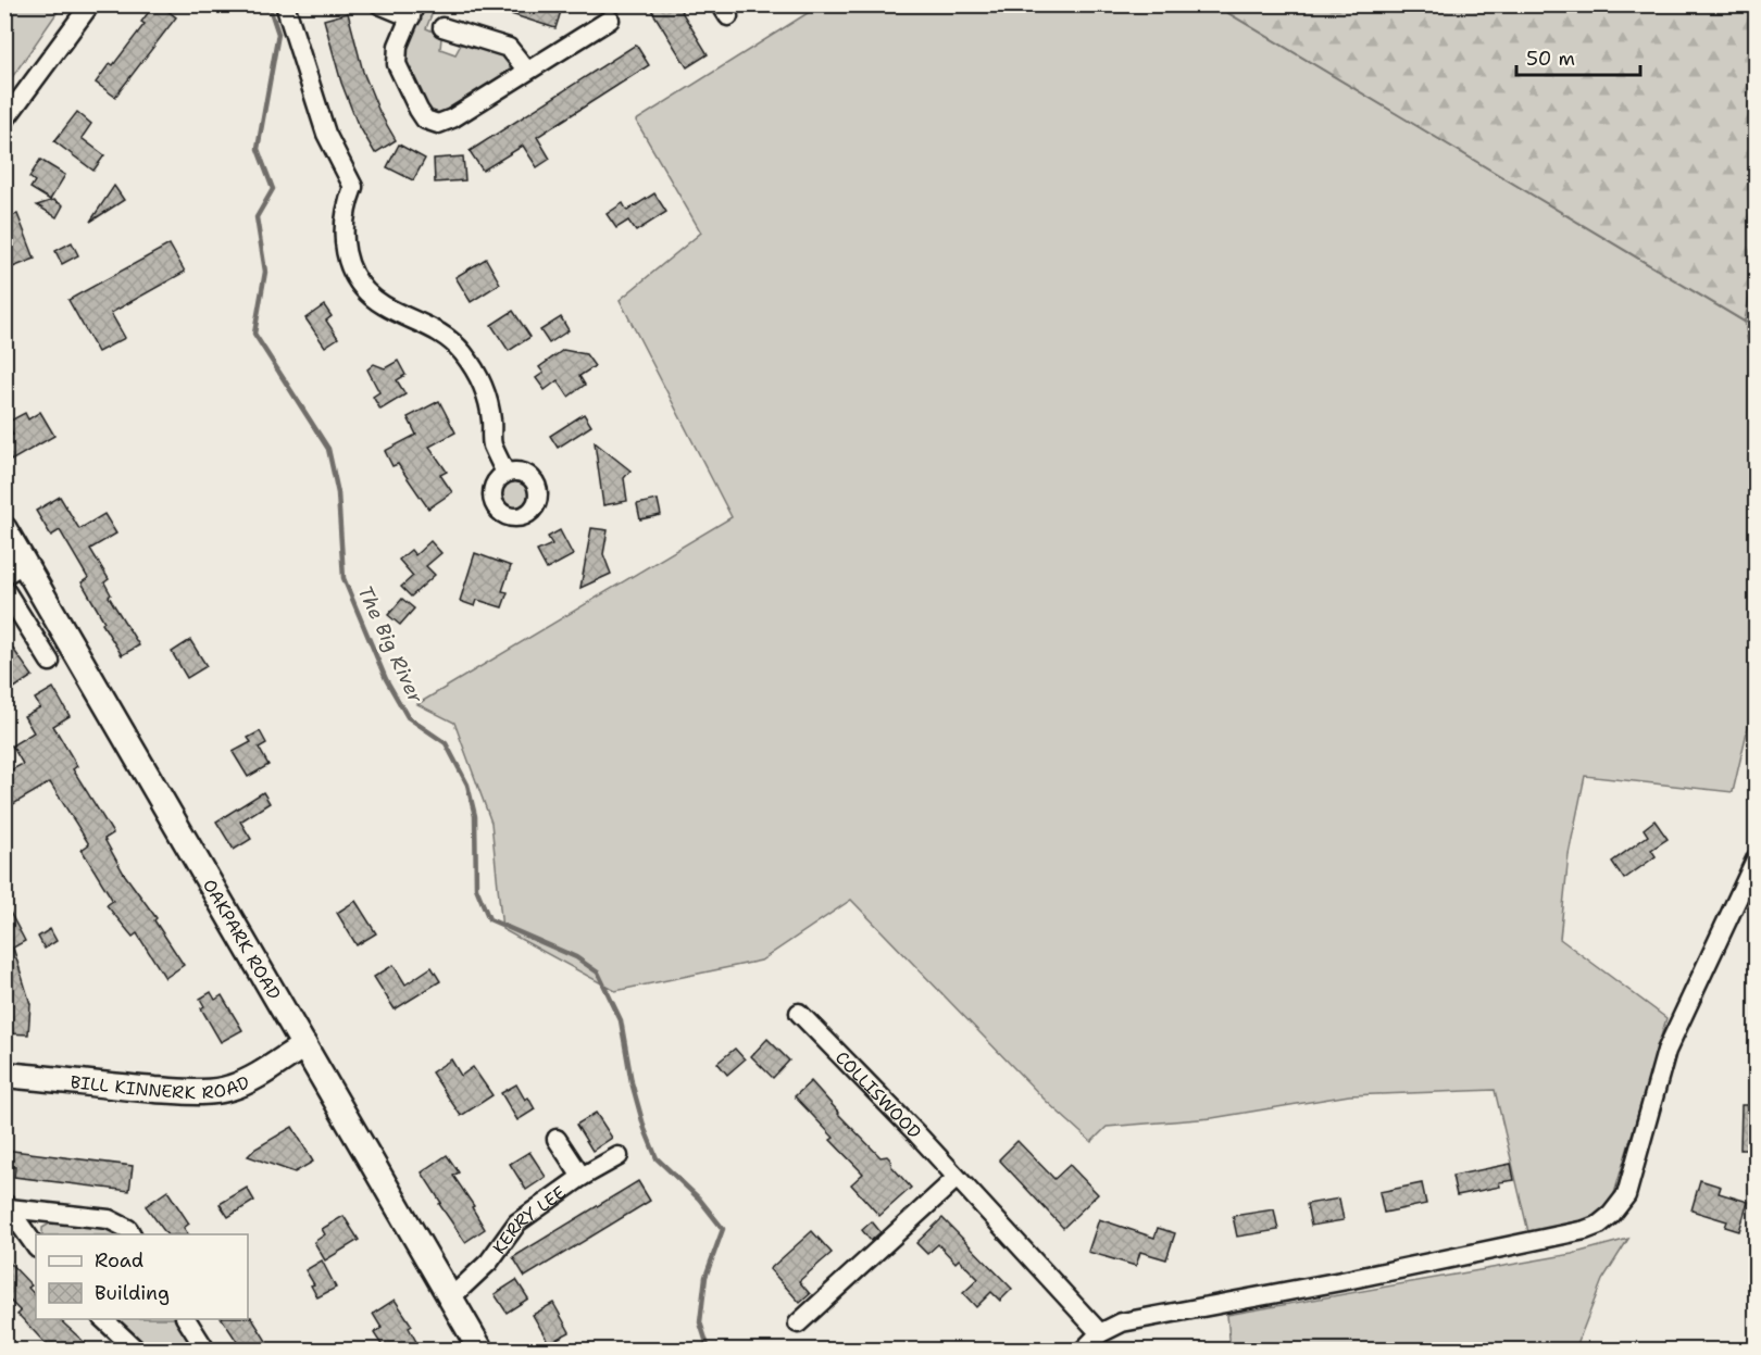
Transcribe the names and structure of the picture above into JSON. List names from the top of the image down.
{
  "streets": {
    "main road": ["OAKPARK ROAD", "BILL KINNERK ROAD"],
    "street": ["COLLISWOOD", "KERRY LEE"]
  },
  "crossings": [
    ["OAKPARK ROAD", "BILL KINNERK ROAD"],
    ["OAKPARK ROAD", "KERRY LEE"]
  ],
  "water": ["The Big River"],
  "legend": ["Road", "Building"],
  "scale_bar": "50 m"
}
